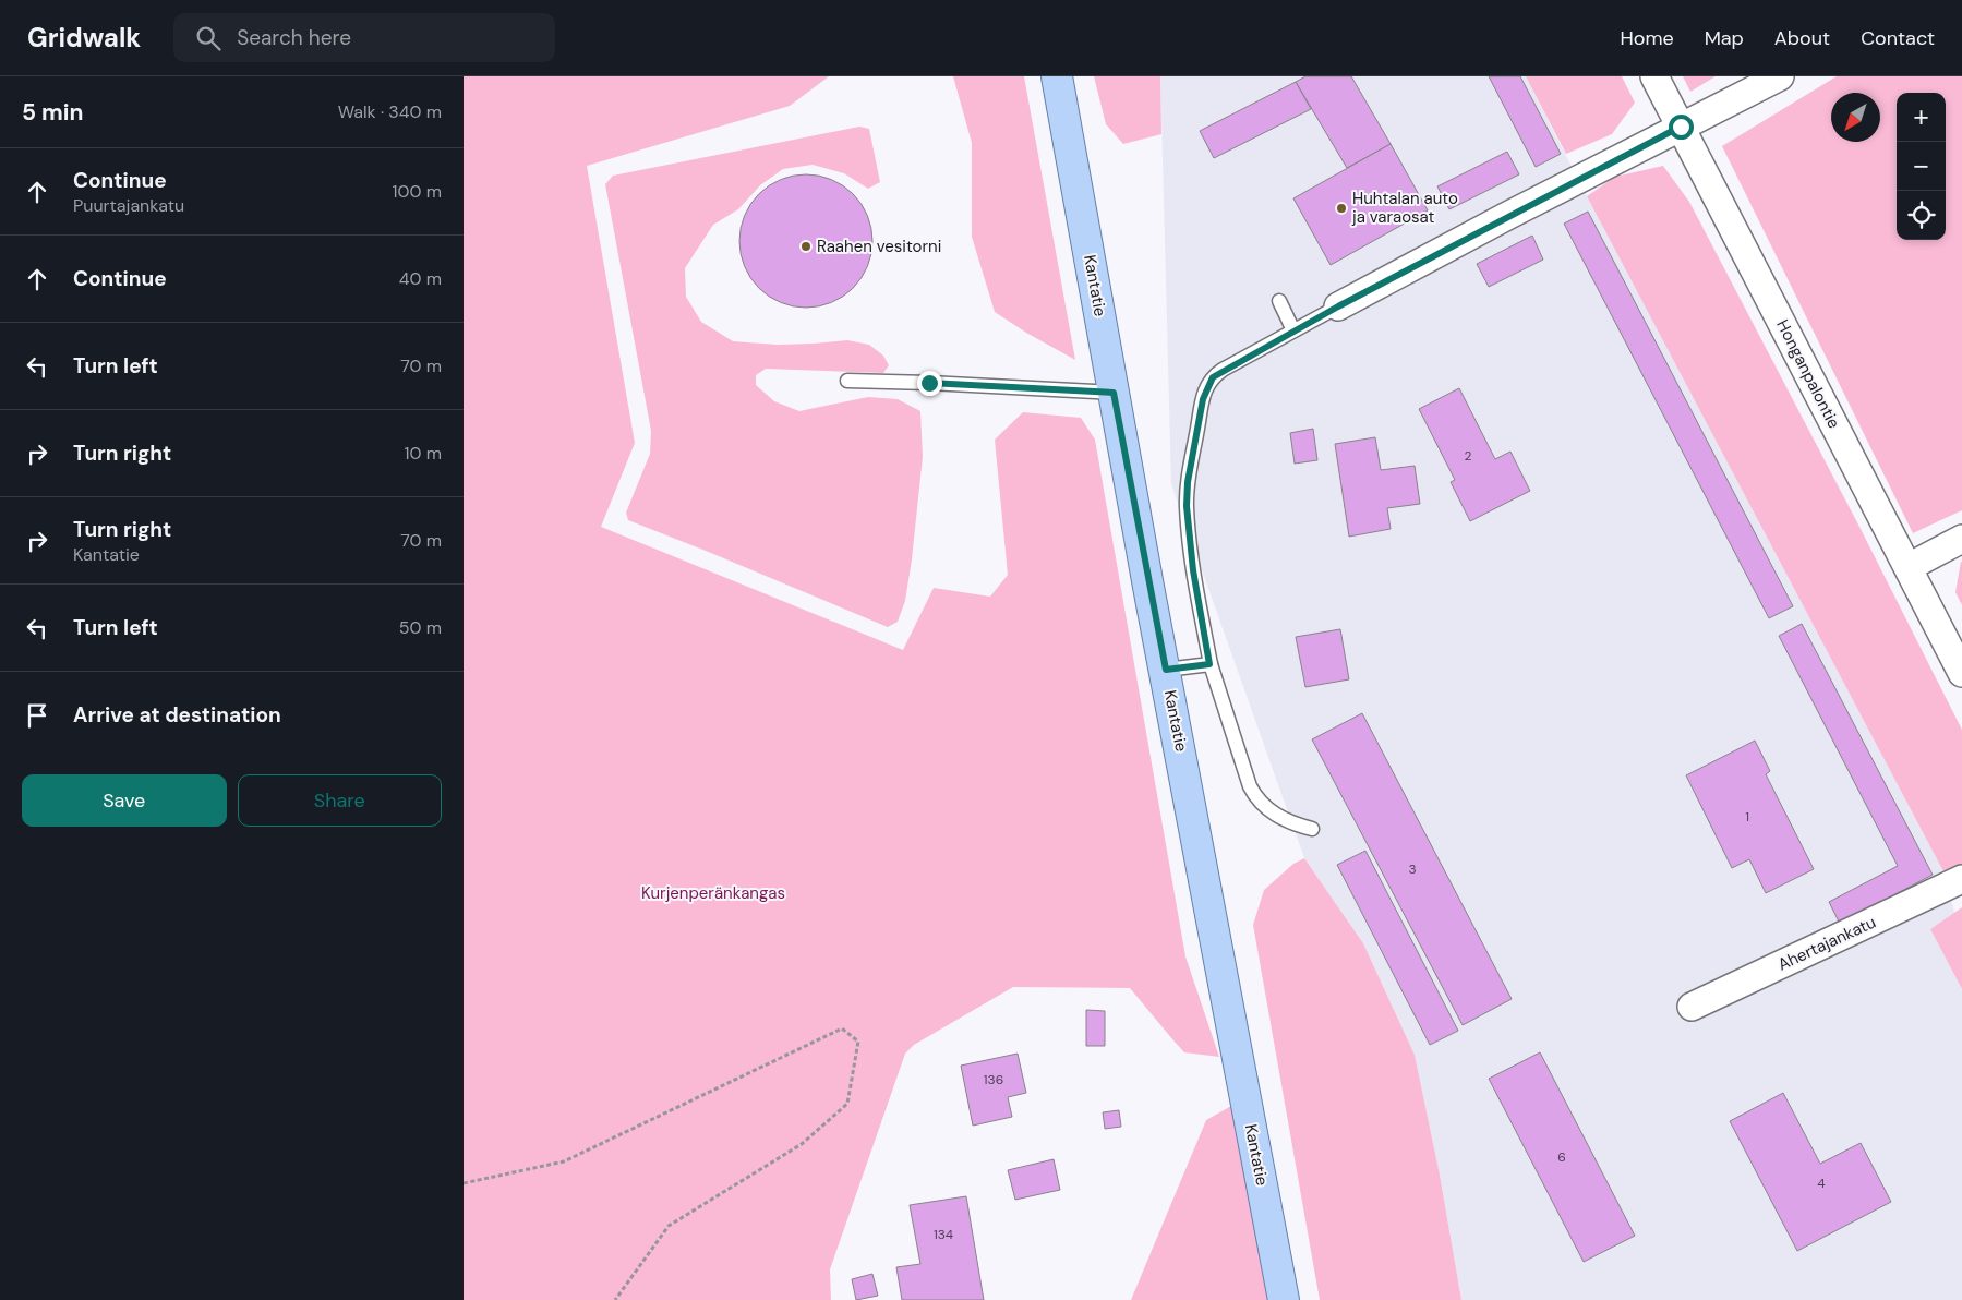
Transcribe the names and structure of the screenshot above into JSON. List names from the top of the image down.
{
  "streets": {
    "main road": ["Kantatie"],
    "street": ["Honganpalontie", "Ahertajankatu"]
  },
  "parks": ["Kurjenperänkangas"],
  "places": ["Huhtalan auto ja varaosat", "Raahen vesitorni"],
  "house_numbers": [
    "2",
    "1",
    "3",
    "136",
    "6",
    "4",
    "134"
  ],
  "north": "bottom left",
  "page": {
    "header": "Gridwalk",
    "search": "Search here",
    "nav": [
      "Home",
      "Map",
      "About",
      "Contact"
    ],
    "heading": ["5 min", "Walk · 340 m"],
    "map_buttons": ["+", "−"],
    "list": [
      ["Continue", "Puurtajankatu", "100 m"],
      ["Continue", "40 m"],
      ["Turn left", "70 m"],
      ["Turn right", "10 m"],
      ["Turn right", "Kantatie", "70 m"],
      ["Turn left", "50 m"],
      "Arrive at destination"
    ],
    "buttons": ["Save", "Share"]
  }
}
